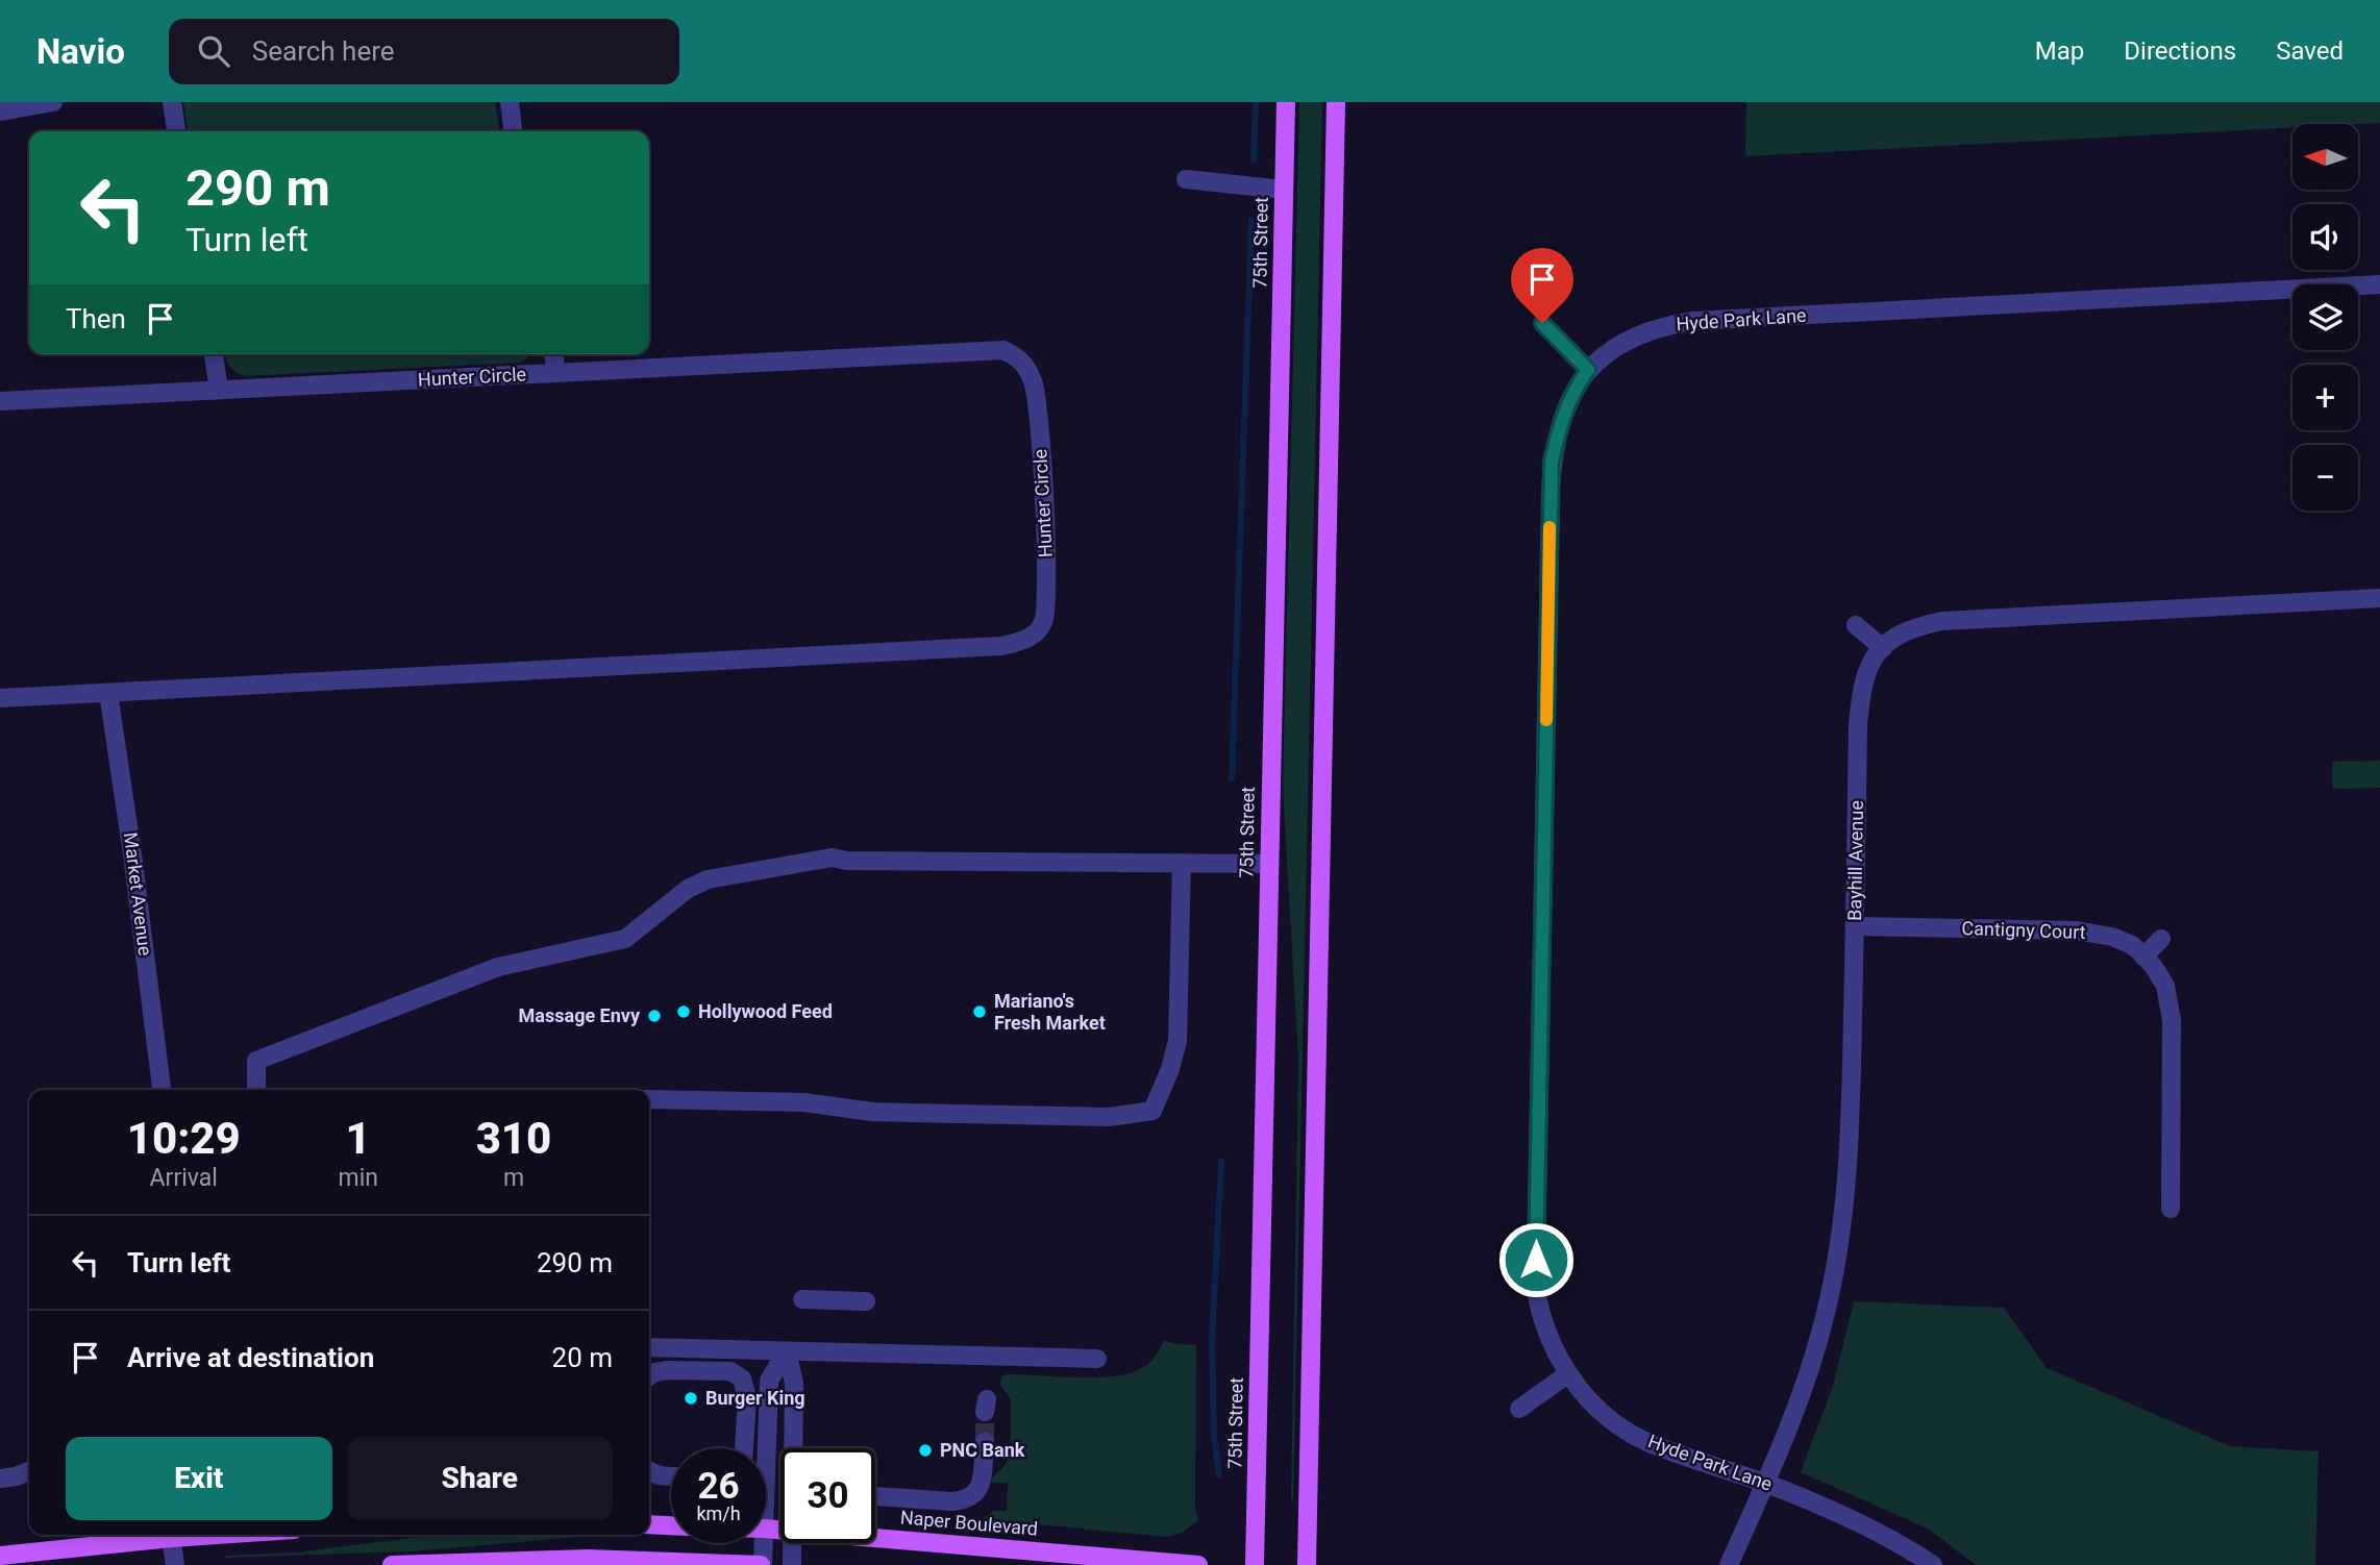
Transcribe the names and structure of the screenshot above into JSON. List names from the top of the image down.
{
  "streets": {
    "main road": ["75th Street", "Naper Boulevard"],
    "street": [
      "Hyde Park Lane",
      "Hunter Circle",
      "Bayhill Avenue",
      "Market Avenue",
      "Cantigny Court"
    ]
  },
  "crossings": [
    ["Hyde Park Lane", "Bayhill Avenue"],
    ["Hunter Circle", "Market Avenue"],
    ["Bayhill Avenue", "Cantigny Court"]
  ],
  "places": [
    "Hollywood Feed",
    "Mariano's Fresh Market",
    "Massage Envy",
    "Burger King",
    "PNC Bank"
  ],
  "north": "left",
  "page": {
    "header": "Navio",
    "search": "Search here",
    "nav": ["Map", "Directions", "Saved"],
    "map_buttons": ["+", "−"],
    "turn": ["290 m", "Turn left"],
    "then": "Then",
    "eta": [
      "10:29",
      "Arrival",
      "1",
      "min",
      "310",
      "m"
    ],
    "list": [
      {
        "name": "Turn left",
        "value": "290 m"
      },
      {
        "name": "Arrive at destination",
        "value": "20 m"
      }
    ],
    "buttons": ["Exit", "Share"],
    "speed": "26 km/h",
    "limit": "30"
  }
}
